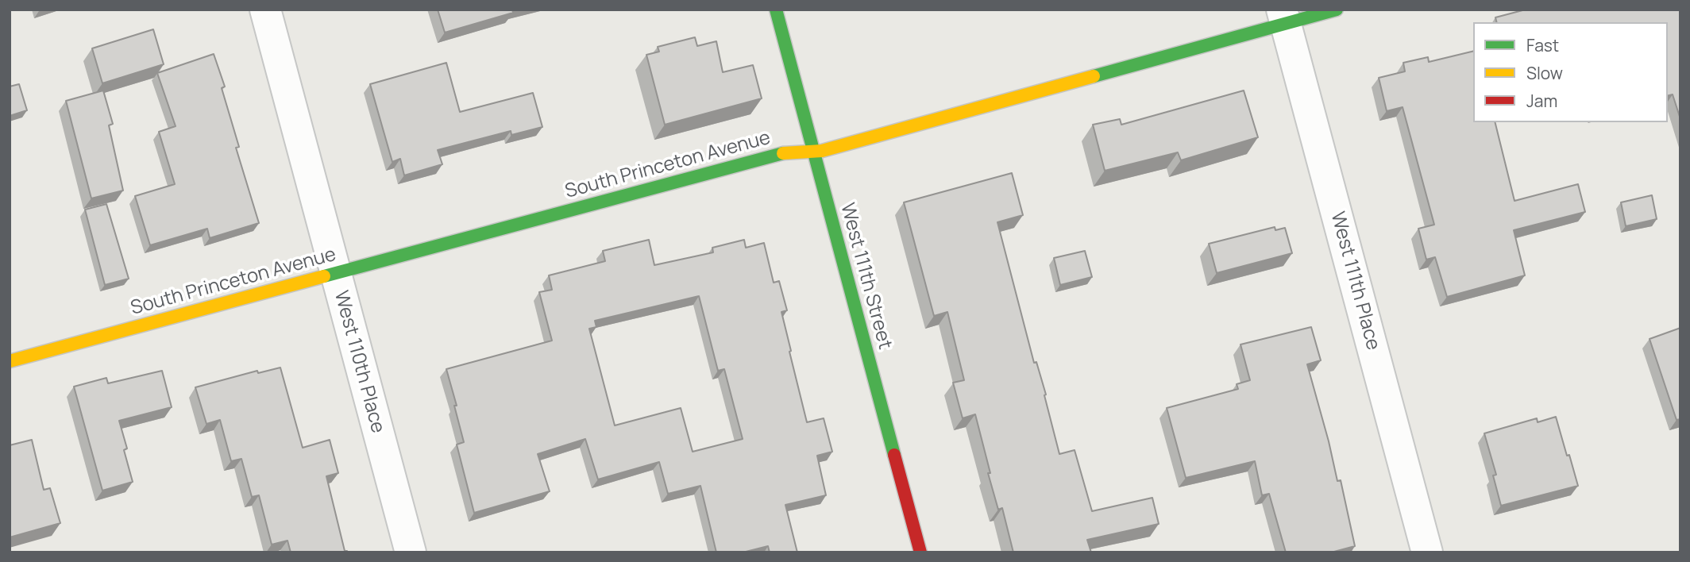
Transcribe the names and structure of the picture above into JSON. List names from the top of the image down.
{
  "streets": {
    "street": [
      "South Princeton Avenue",
      "West 111th Street",
      "West 111th Place",
      "West 110th Place"
    ]
  },
  "crossings": [
    ["South Princeton Avenue", "West 111th Street"],
    ["South Princeton Avenue", "West 111th Place"],
    ["South Princeton Avenue", "West 110th Place"]
  ],
  "legend": ["Fast", "Slow", "Jam"]
}
